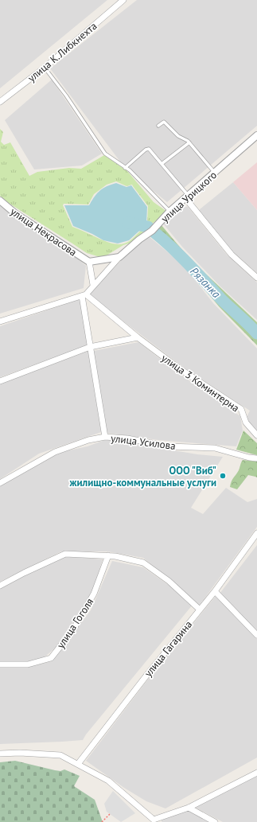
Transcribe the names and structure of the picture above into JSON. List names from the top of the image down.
{
  "streets": {
    "street": [
      "улица К.Либкнехта",
      "улица Урицкого",
      "улица Некрасова",
      "улица 3 Коминтерна",
      "улица Усилова",
      "улица Гоголя",
      "улица Гагарина"
    ]
  },
  "water": ["Рязанка"],
  "places": ["ООО \"Виб\" жилищно-коммунальные услуги"]
}
